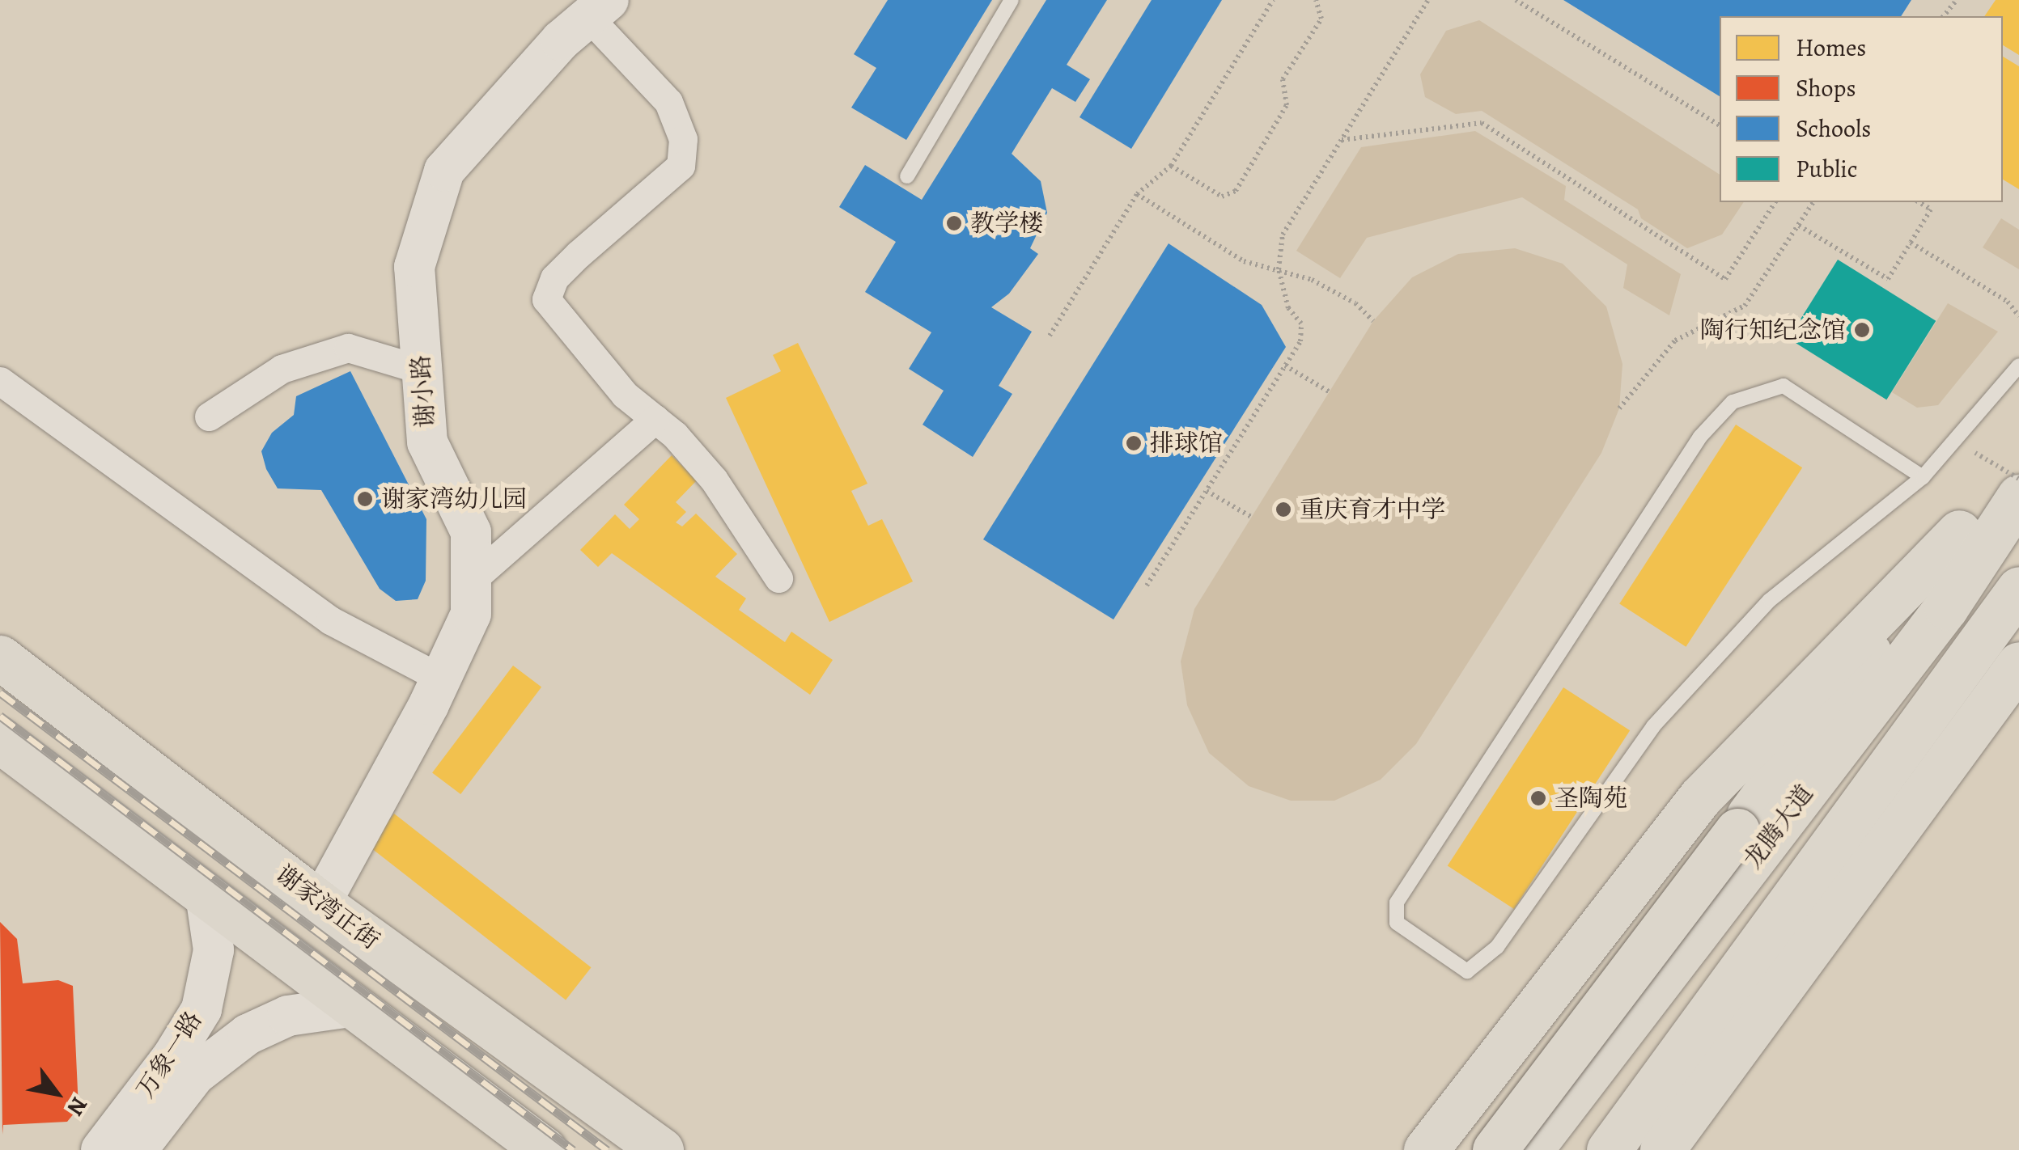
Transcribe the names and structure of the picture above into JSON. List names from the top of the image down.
{
  "streets": {
    "main road": ["龙腾大道", "谢家湾正街"],
    "street": ["谢小路", "万象一路"]
  },
  "crossings": [
    ["谢小路", "谢家湾正街"]
  ],
  "places": [
    "教学楼",
    "陶行知纪念馆",
    "排球馆",
    "谢家湾幼儿园",
    "重庆育才中学",
    "圣陶苑"
  ],
  "legend": [
    "Homes",
    "Shops",
    "Schools",
    "Public"
  ],
  "north": "bottom right"
}
